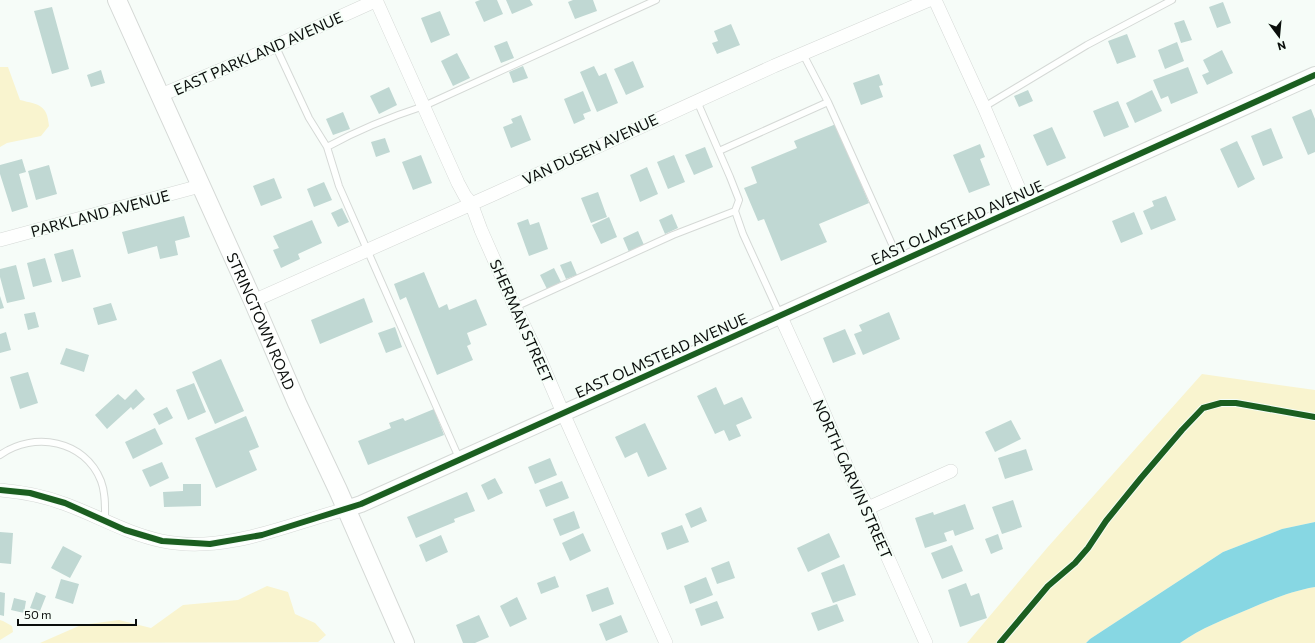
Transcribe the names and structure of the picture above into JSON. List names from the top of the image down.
{
  "streets": {
    "main road": ["STRINGTOWN ROAD"],
    "street": [
      "EAST PARKLAND AVENUE",
      "VAN DUSEN AVENUE",
      "PARKLAND AVENUE",
      "EAST OLMSTEAD AVENUE",
      "SHERMAN STREET",
      "NORTH GARVIN STREET"
    ]
  },
  "crossings": [
    ["EAST PARKLAND AVENUE", "SHERMAN STREET"],
    ["EAST PARKLAND AVENUE", "STRINGTOWN ROAD"],
    ["VAN DUSEN AVENUE", "SHERMAN STREET"],
    ["VAN DUSEN AVENUE", "STRINGTOWN ROAD"],
    ["PARKLAND AVENUE", "STRINGTOWN ROAD"],
    ["EAST OLMSTEAD AVENUE", "SHERMAN STREET"],
    ["EAST OLMSTEAD AVENUE", "STRINGTOWN ROAD"],
    ["EAST OLMSTEAD AVENUE", "NORTH GARVIN STREET"]
  ],
  "scale_bar": "50 m",
  "north": "bottom"
}
